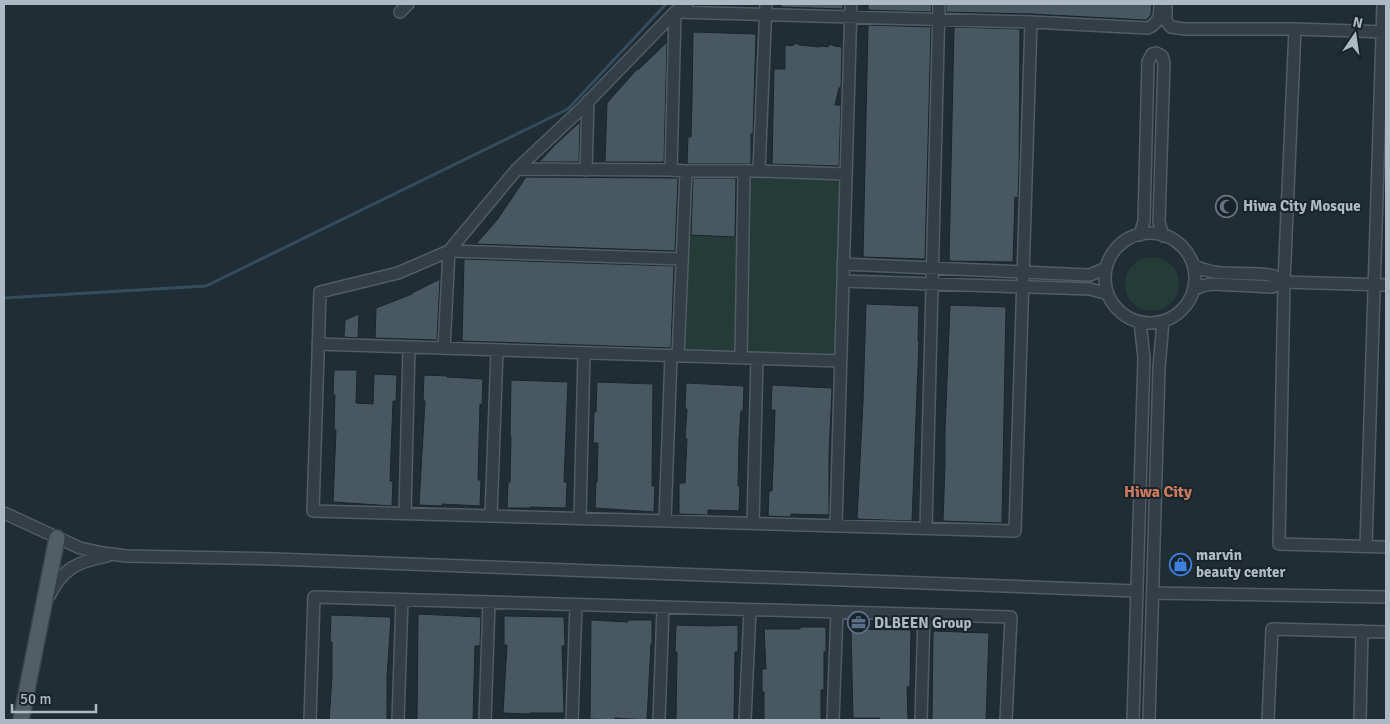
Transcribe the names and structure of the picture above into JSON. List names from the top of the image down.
{
  "districts": ["Hiwa City"],
  "places": {
    "mosque": ["Hiwa City Mosque"],
    "shop": ["marvin beauty center"],
    "office": ["DLBEEN Group"]
  },
  "scale_bar": "50 m",
  "north": "top"
}
